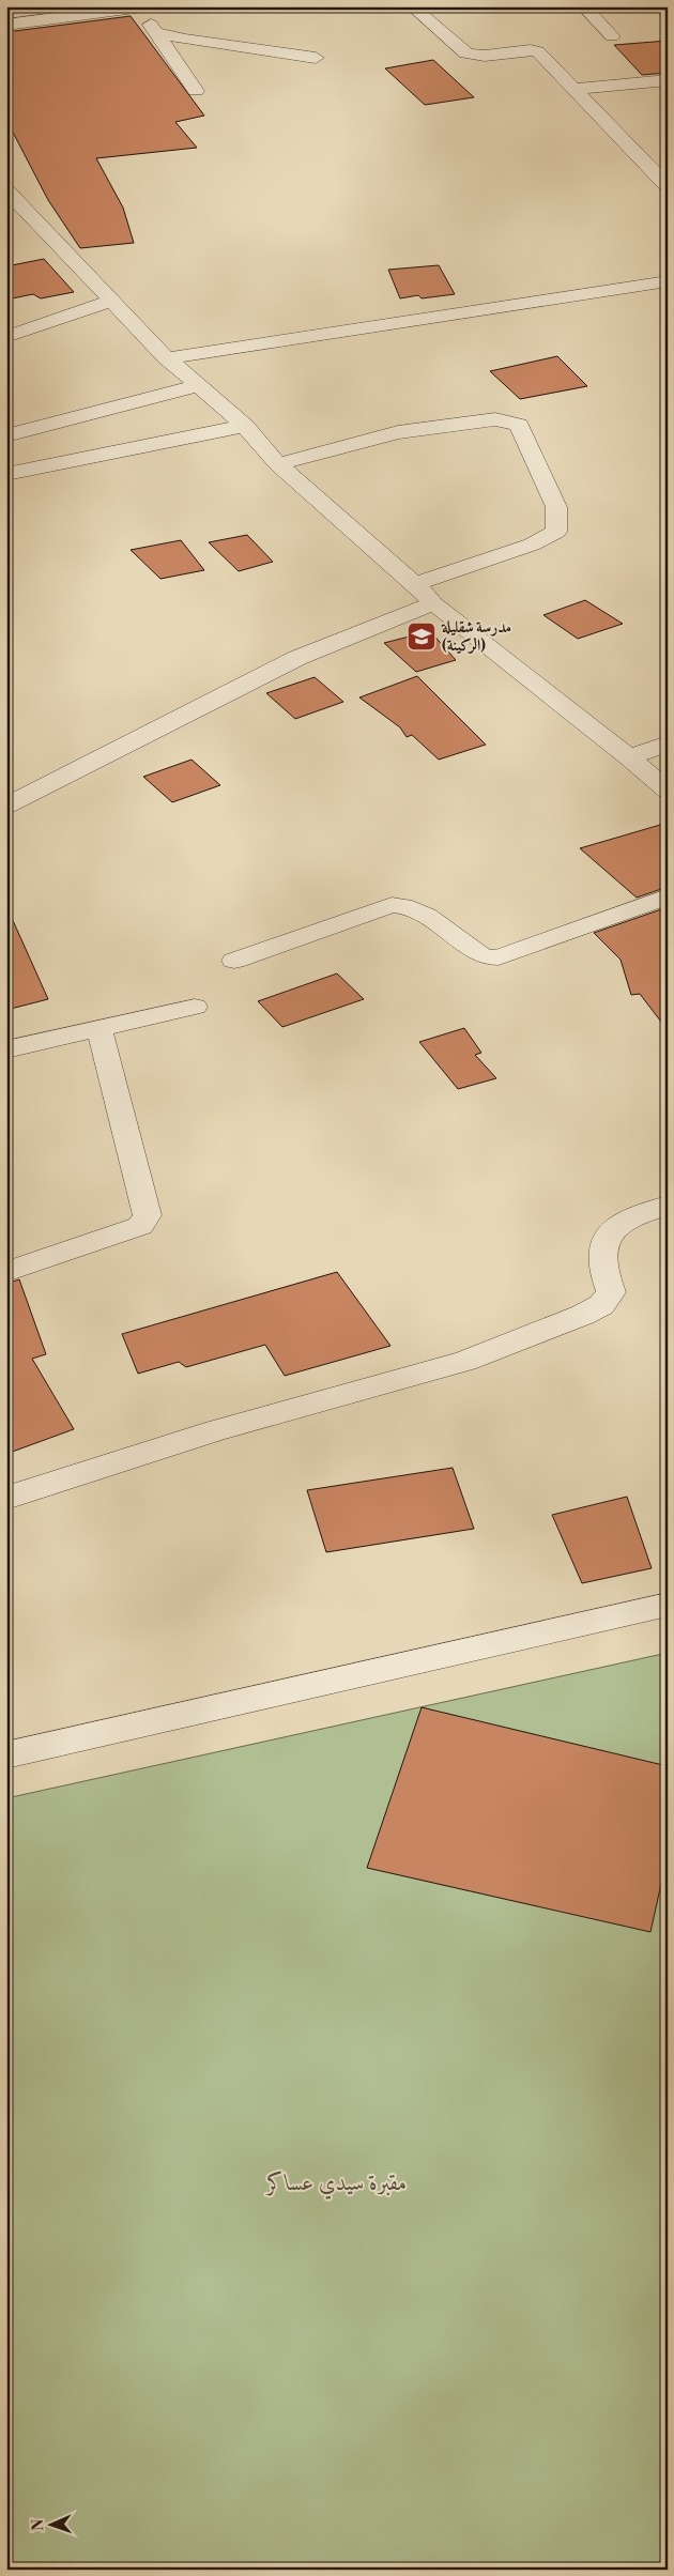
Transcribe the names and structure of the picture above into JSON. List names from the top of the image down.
{
  "parks": ["مقبرة سيدي عساكر"],
  "places": {
    "school or university": ["مدرسة شقليلة (الركينة)"]
  },
  "north": "left"
}
